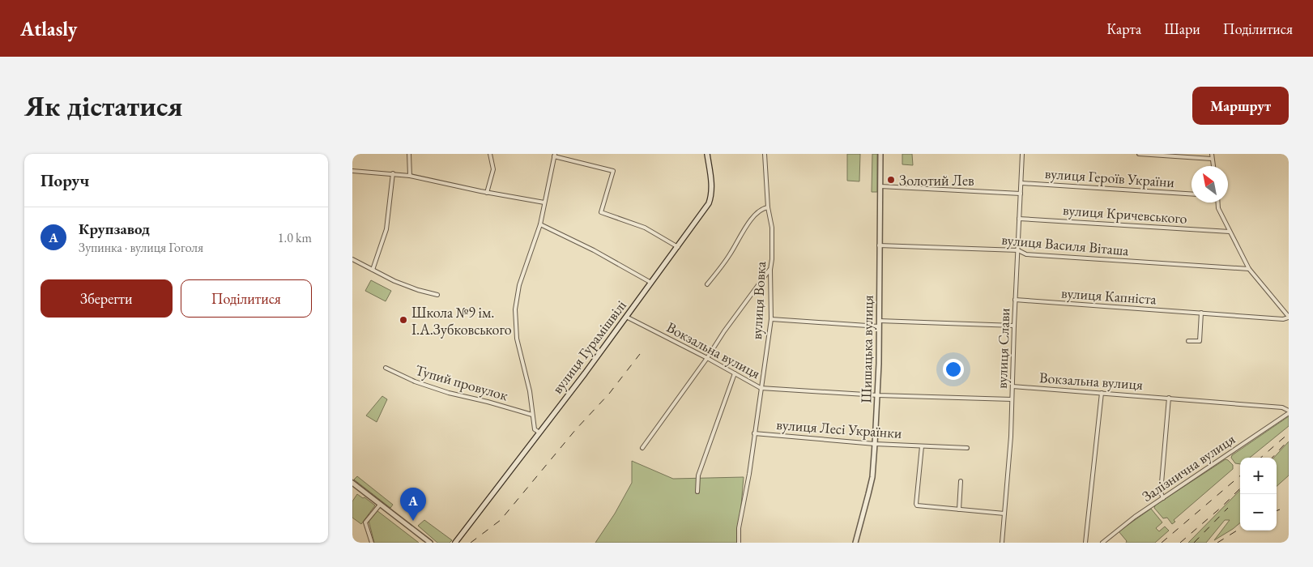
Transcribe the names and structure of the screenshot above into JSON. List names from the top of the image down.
{
  "streets": {
    "main road": ["вулиця Гурамішвілі"],
    "street": [
      "вулиця Героїв України",
      "вулиця Кричевського",
      "вулиця Василя Віташа",
      "вулиця Капніста",
      "вулиця Вовка",
      "вулиця Слави",
      "Шишацька вулиця",
      "Вокзальна вулиця",
      "Тупий провулок",
      "вулиця Лесі Українки",
      "Залізнична вулиця"
    ]
  },
  "crossings": [
    ["вулиця Героїв України", "вулиця Слави"],
    ["вулиця Кричевського", "вулиця Слави"],
    ["вулиця Василя Віташа", "вулиця Слави"],
    ["вулиця Василя Віташа", "Шишацька вулиця"],
    ["вулиця Капніста", "вулиця Слави"],
    ["вулиця Вовка", "Вокзальна вулиця"],
    ["вулиця Вовка", "вулиця Лесі Українки"],
    ["вулиця Гурамішвілі", "Вокзальна вулиця"],
    ["вулиця Слави", "Вокзальна вулиця"],
    ["вулиця Слави", "вулиця Лесі Українки"],
    ["Шишацька вулиця", "Вокзальна вулиця"],
    ["Шишацька вулиця", "вулиця Лесі Українки"],
    ["Вокзальна вулиця", "Залізнична вулиця"]
  ],
  "places": ["Золотий Лев", "Школа №9 ім. І.А.Зубковського"],
  "north": "top left",
  "page": {
    "header": "Atlasly",
    "nav": ["Карта", "Шари", "Поділитися"],
    "buttons": [
      "Маршрут",
      ["Зберегти", "Поділитися"]
    ],
    "title": "Як дістатися",
    "heading": "Поруч",
    "list": [
      {
        "mark": "A",
        "name": "Крупзавод",
        "note": "Зупинка · вулиця Гоголя",
        "value": "1.0 km"
      }
    ],
    "map_buttons": ["+", "−"],
    "pins": "A"
  }
}
